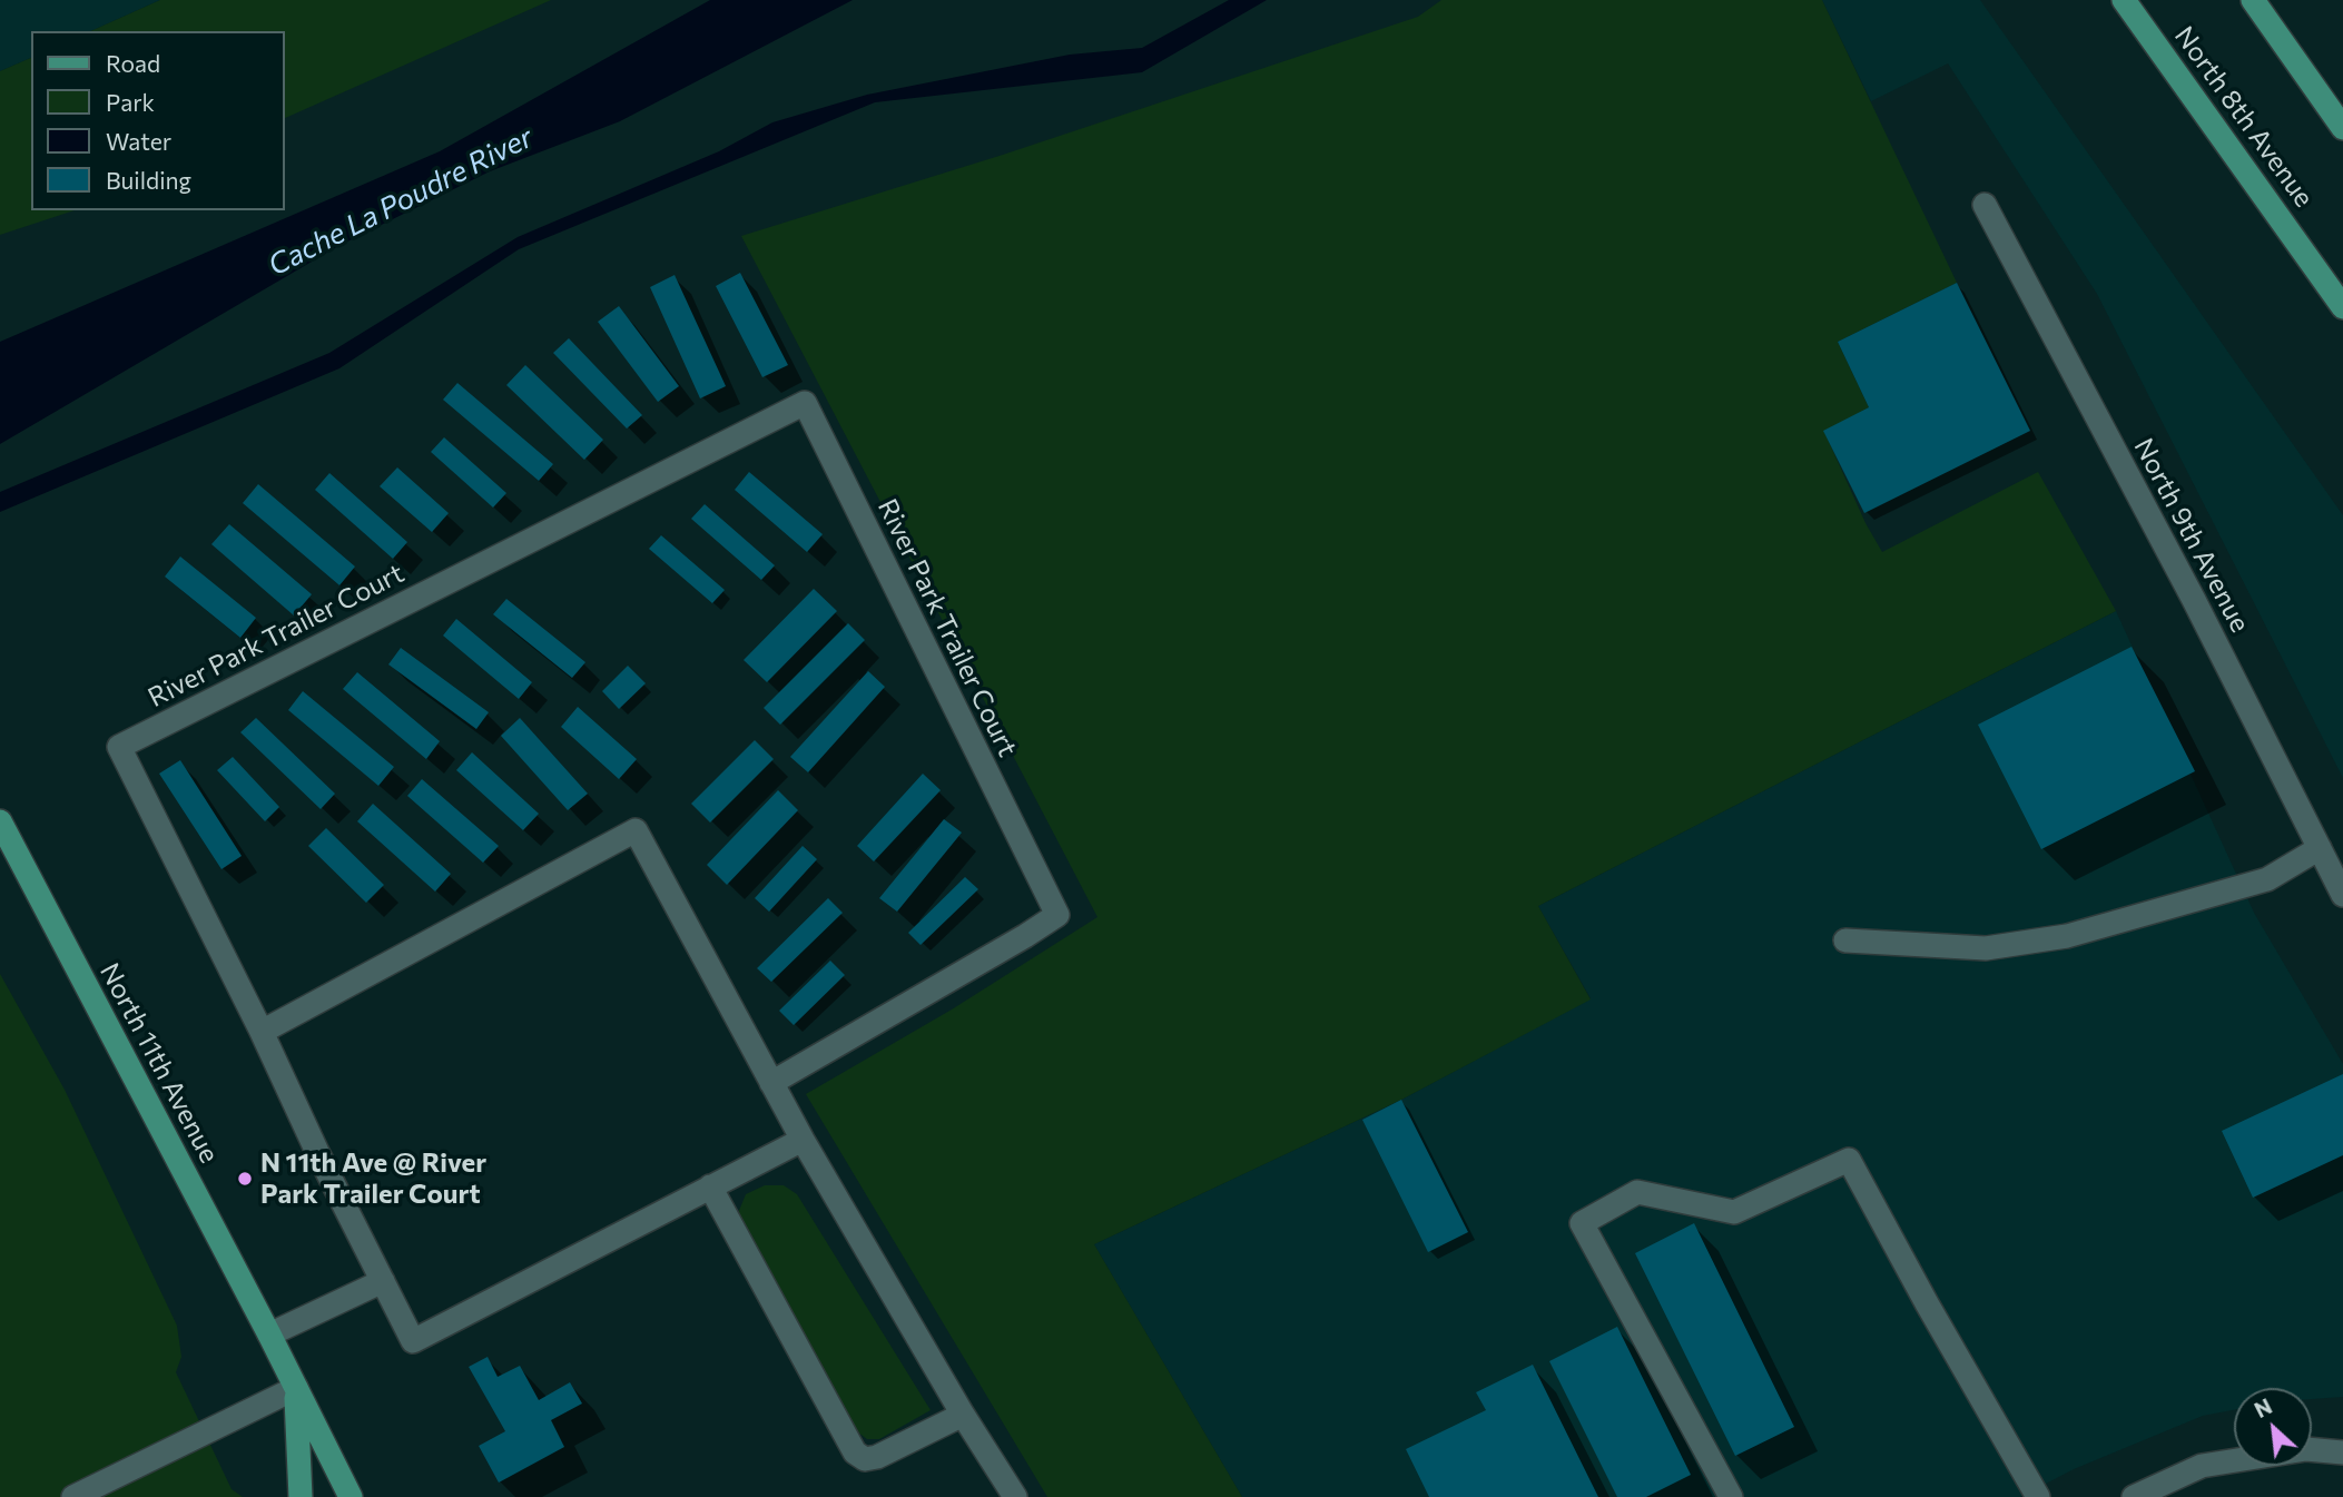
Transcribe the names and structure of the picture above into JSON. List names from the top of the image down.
{
  "streets": {
    "main road": ["North 8th Avenue", "North 11th Avenue"],
    "street": ["North 9th Avenue", "River Park Trailer Court"]
  },
  "water": ["Cache La Poudre River"],
  "places": ["N 11th Ave @ River Park Trailer Court"],
  "legend": [
    "Road",
    "Park",
    "Water",
    "Building"
  ],
  "north": "top left"
}
